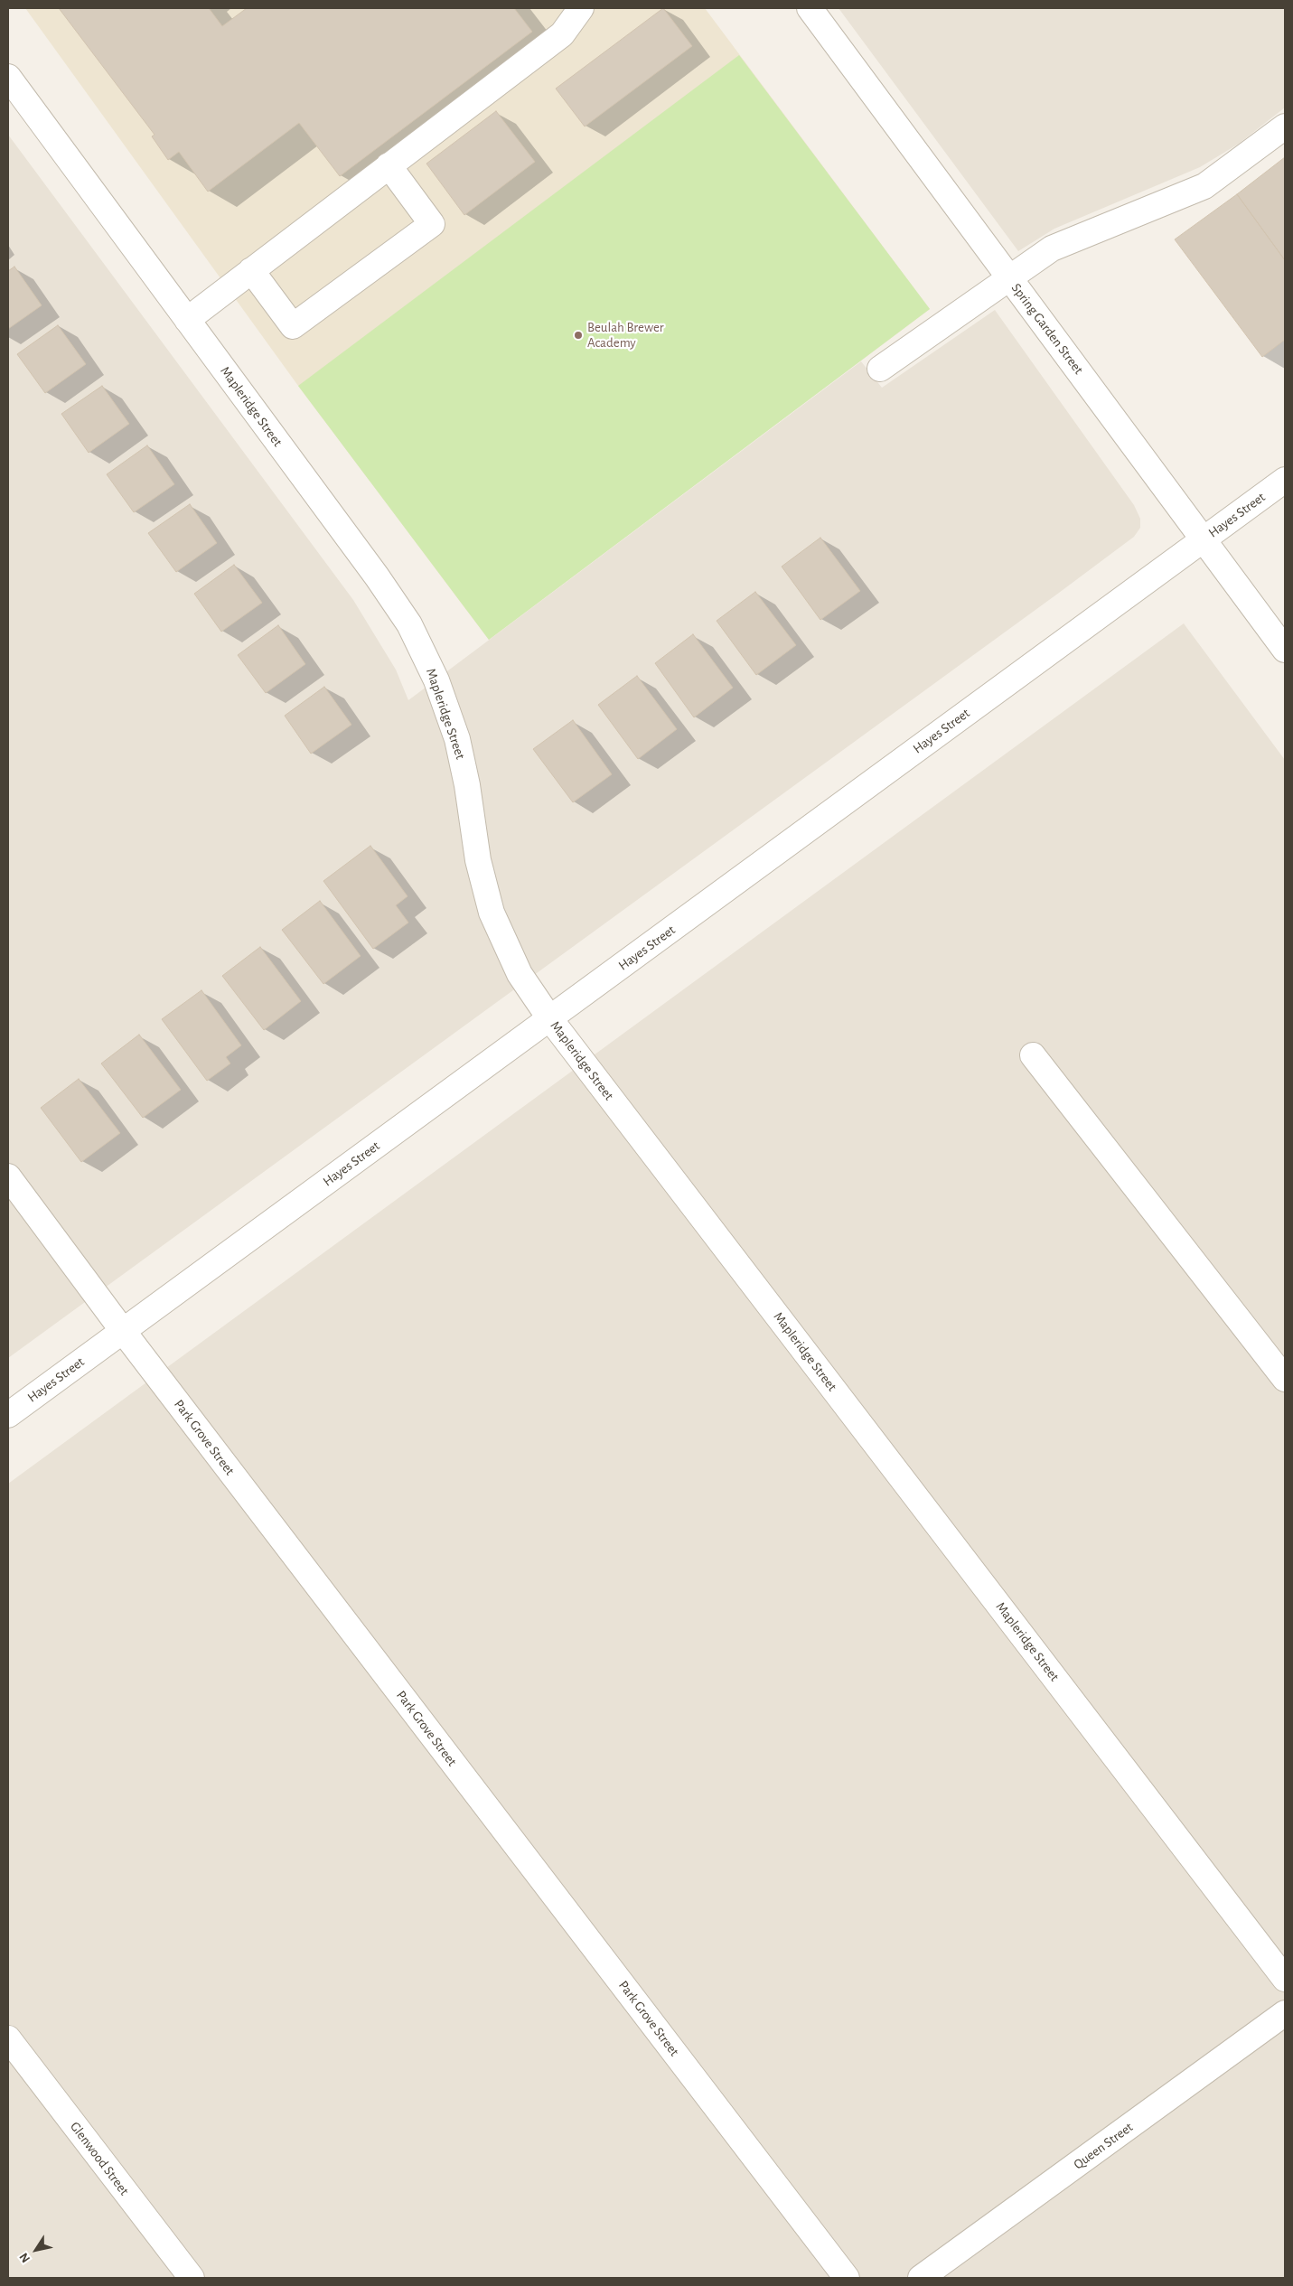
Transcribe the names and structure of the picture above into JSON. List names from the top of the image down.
{
  "streets": {
    "street": [
      "Spring Garden Street",
      "Mapleridge Street",
      "Hayes Street",
      "Park Grove Street",
      "Queen Street",
      "Glenwood Street"
    ]
  },
  "crossings": [
    ["Spring Garden Street", "Hayes Street"],
    ["Mapleridge Street", "Hayes Street"],
    ["Hayes Street", "Park Grove Street"]
  ],
  "places": ["Beulah Brewer Academy"],
  "north": "bottom left"
}
